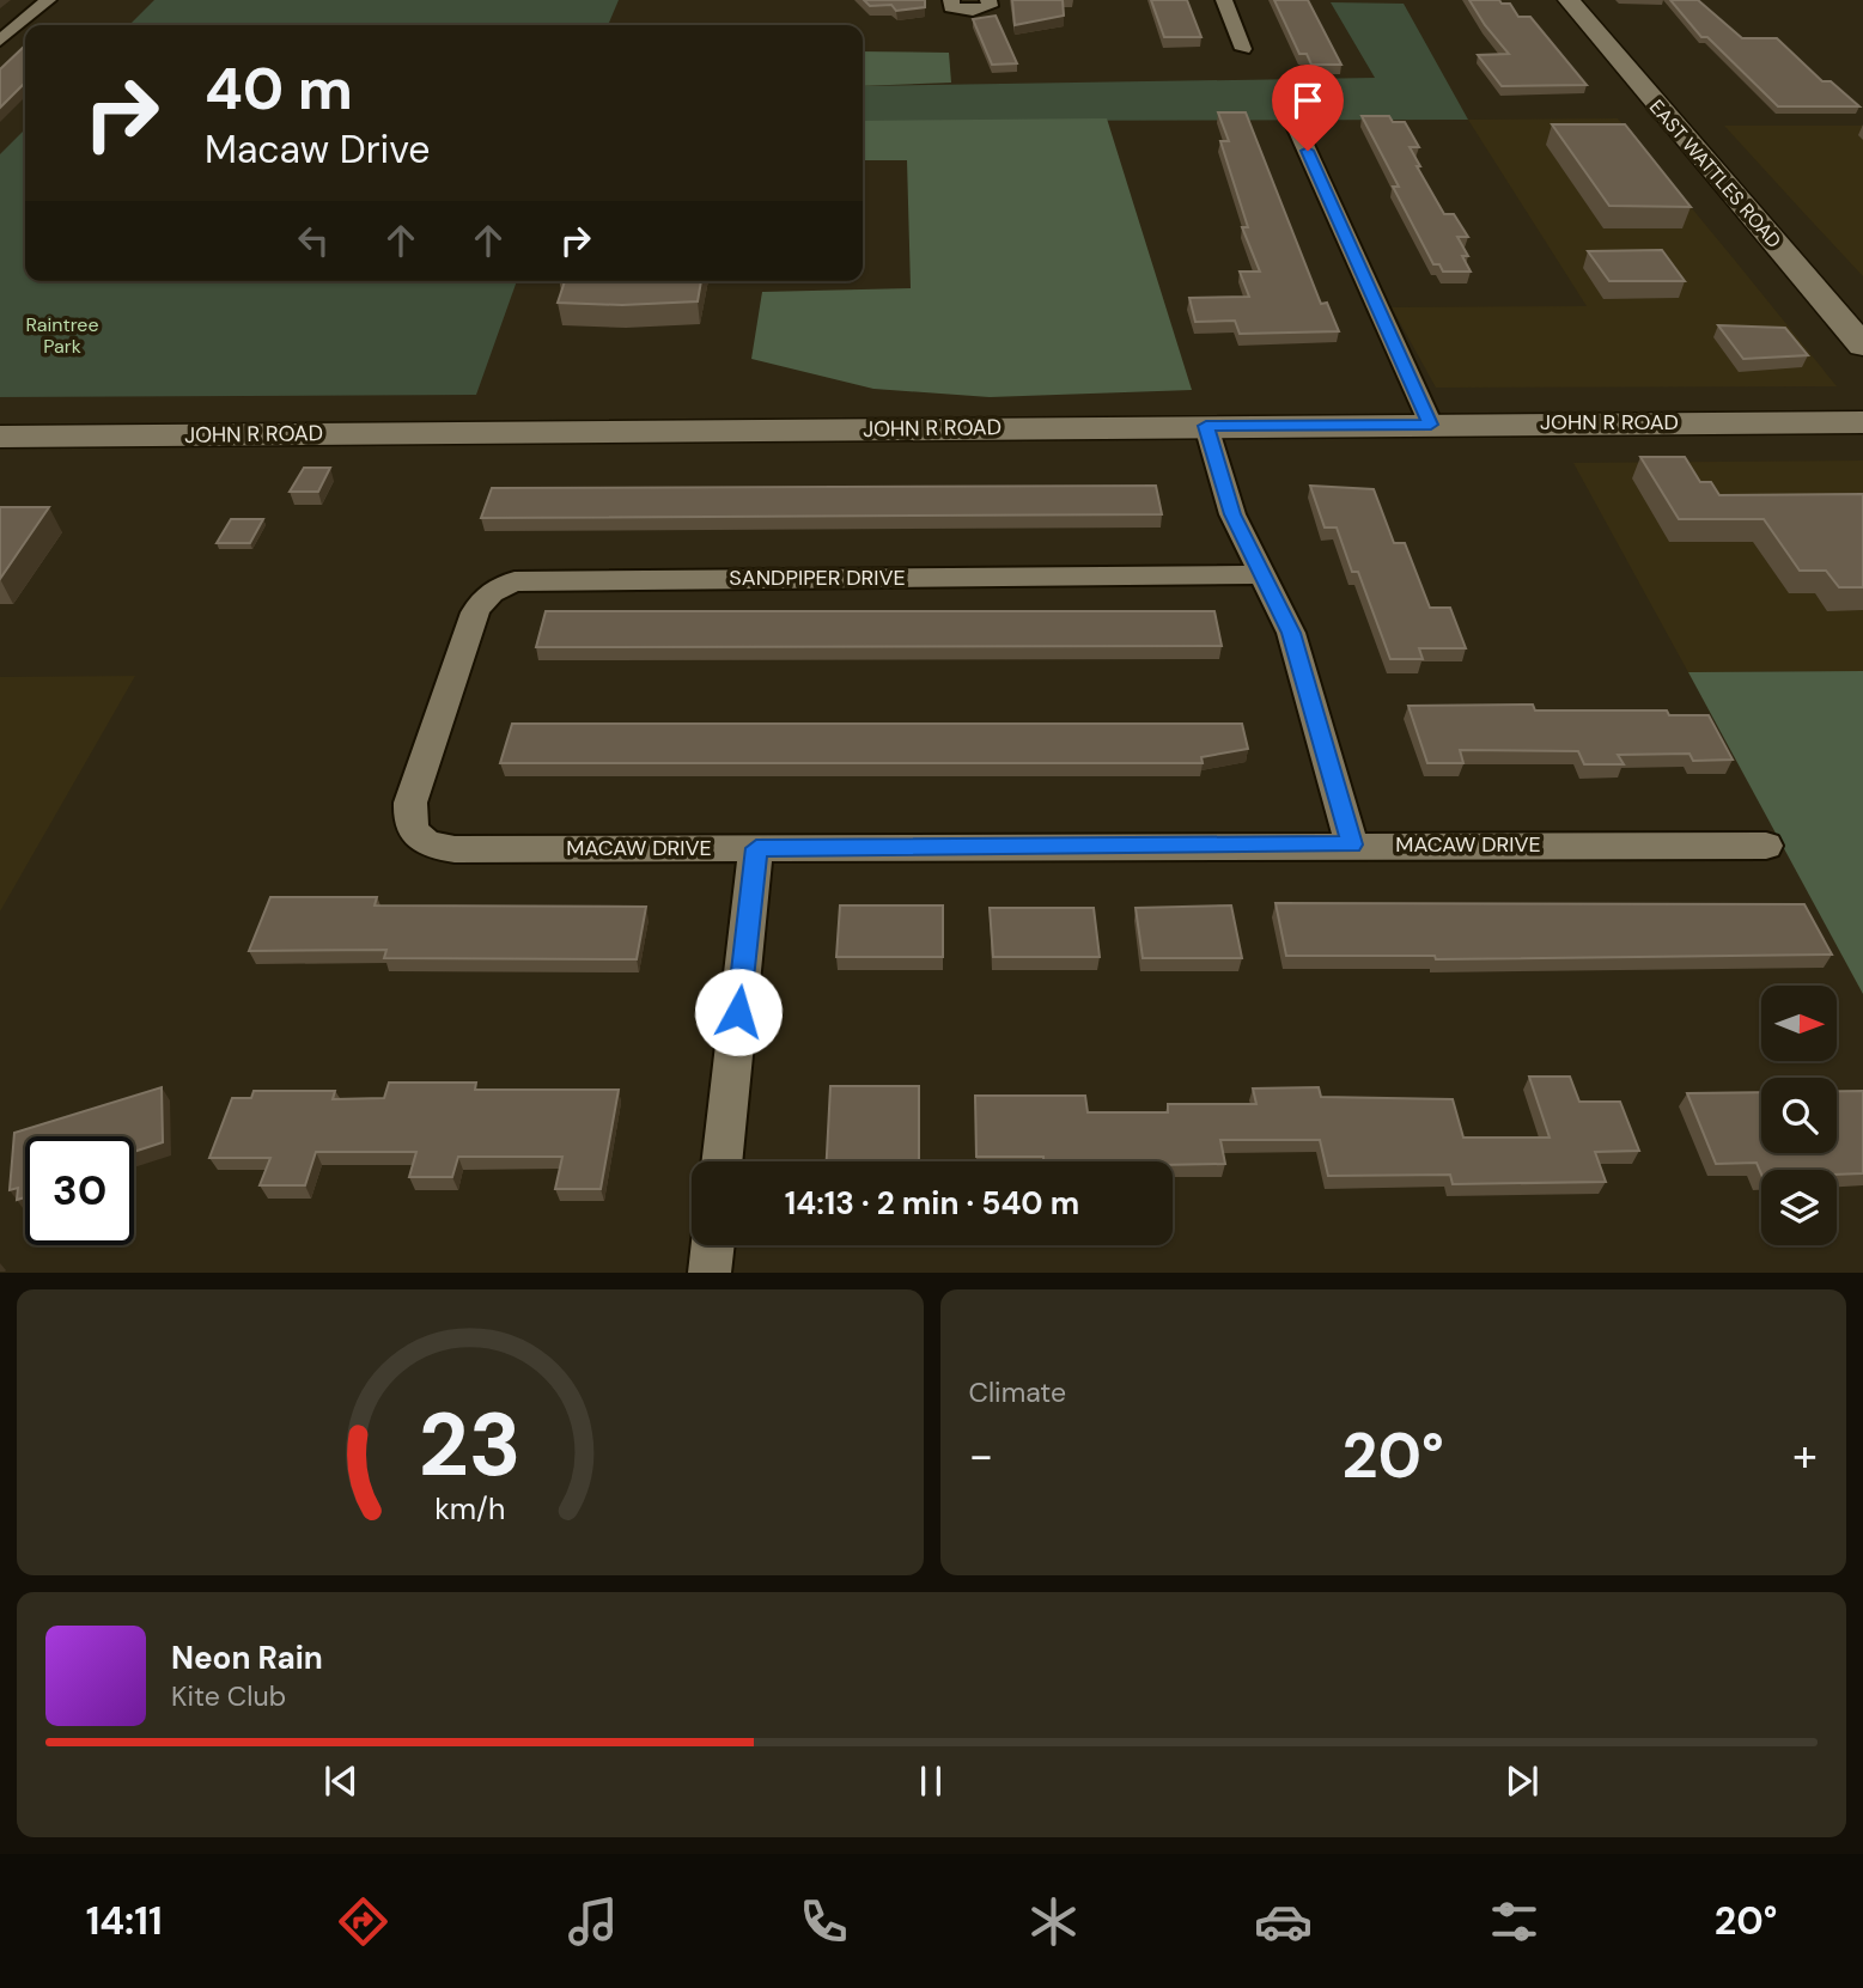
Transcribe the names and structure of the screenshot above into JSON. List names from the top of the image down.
{
  "streets": {
    "main road": ["EAST WATTLES ROAD", "JOHN R ROAD"],
    "street": ["SANDPIPER DRIVE", "MACAW DRIVE"]
  },
  "crossings": [
    ["SANDPIPER DRIVE", "MACAW DRIVE"]
  ],
  "parks": ["Raintree Park"],
  "north": "right",
  "page": {
    "turn": ["40 m", "Macaw Drive"],
    "limit": "30",
    "trip": "14:13 · 2 min · 540 m",
    "tile": "Climate",
    "heat": ["−", "20°", "+"],
    "song": ["Neon Rain", "Kite Club"],
    "tabs": ["14:11", "20°"],
    "gauge": ["23", "km/h"]
  }
}
